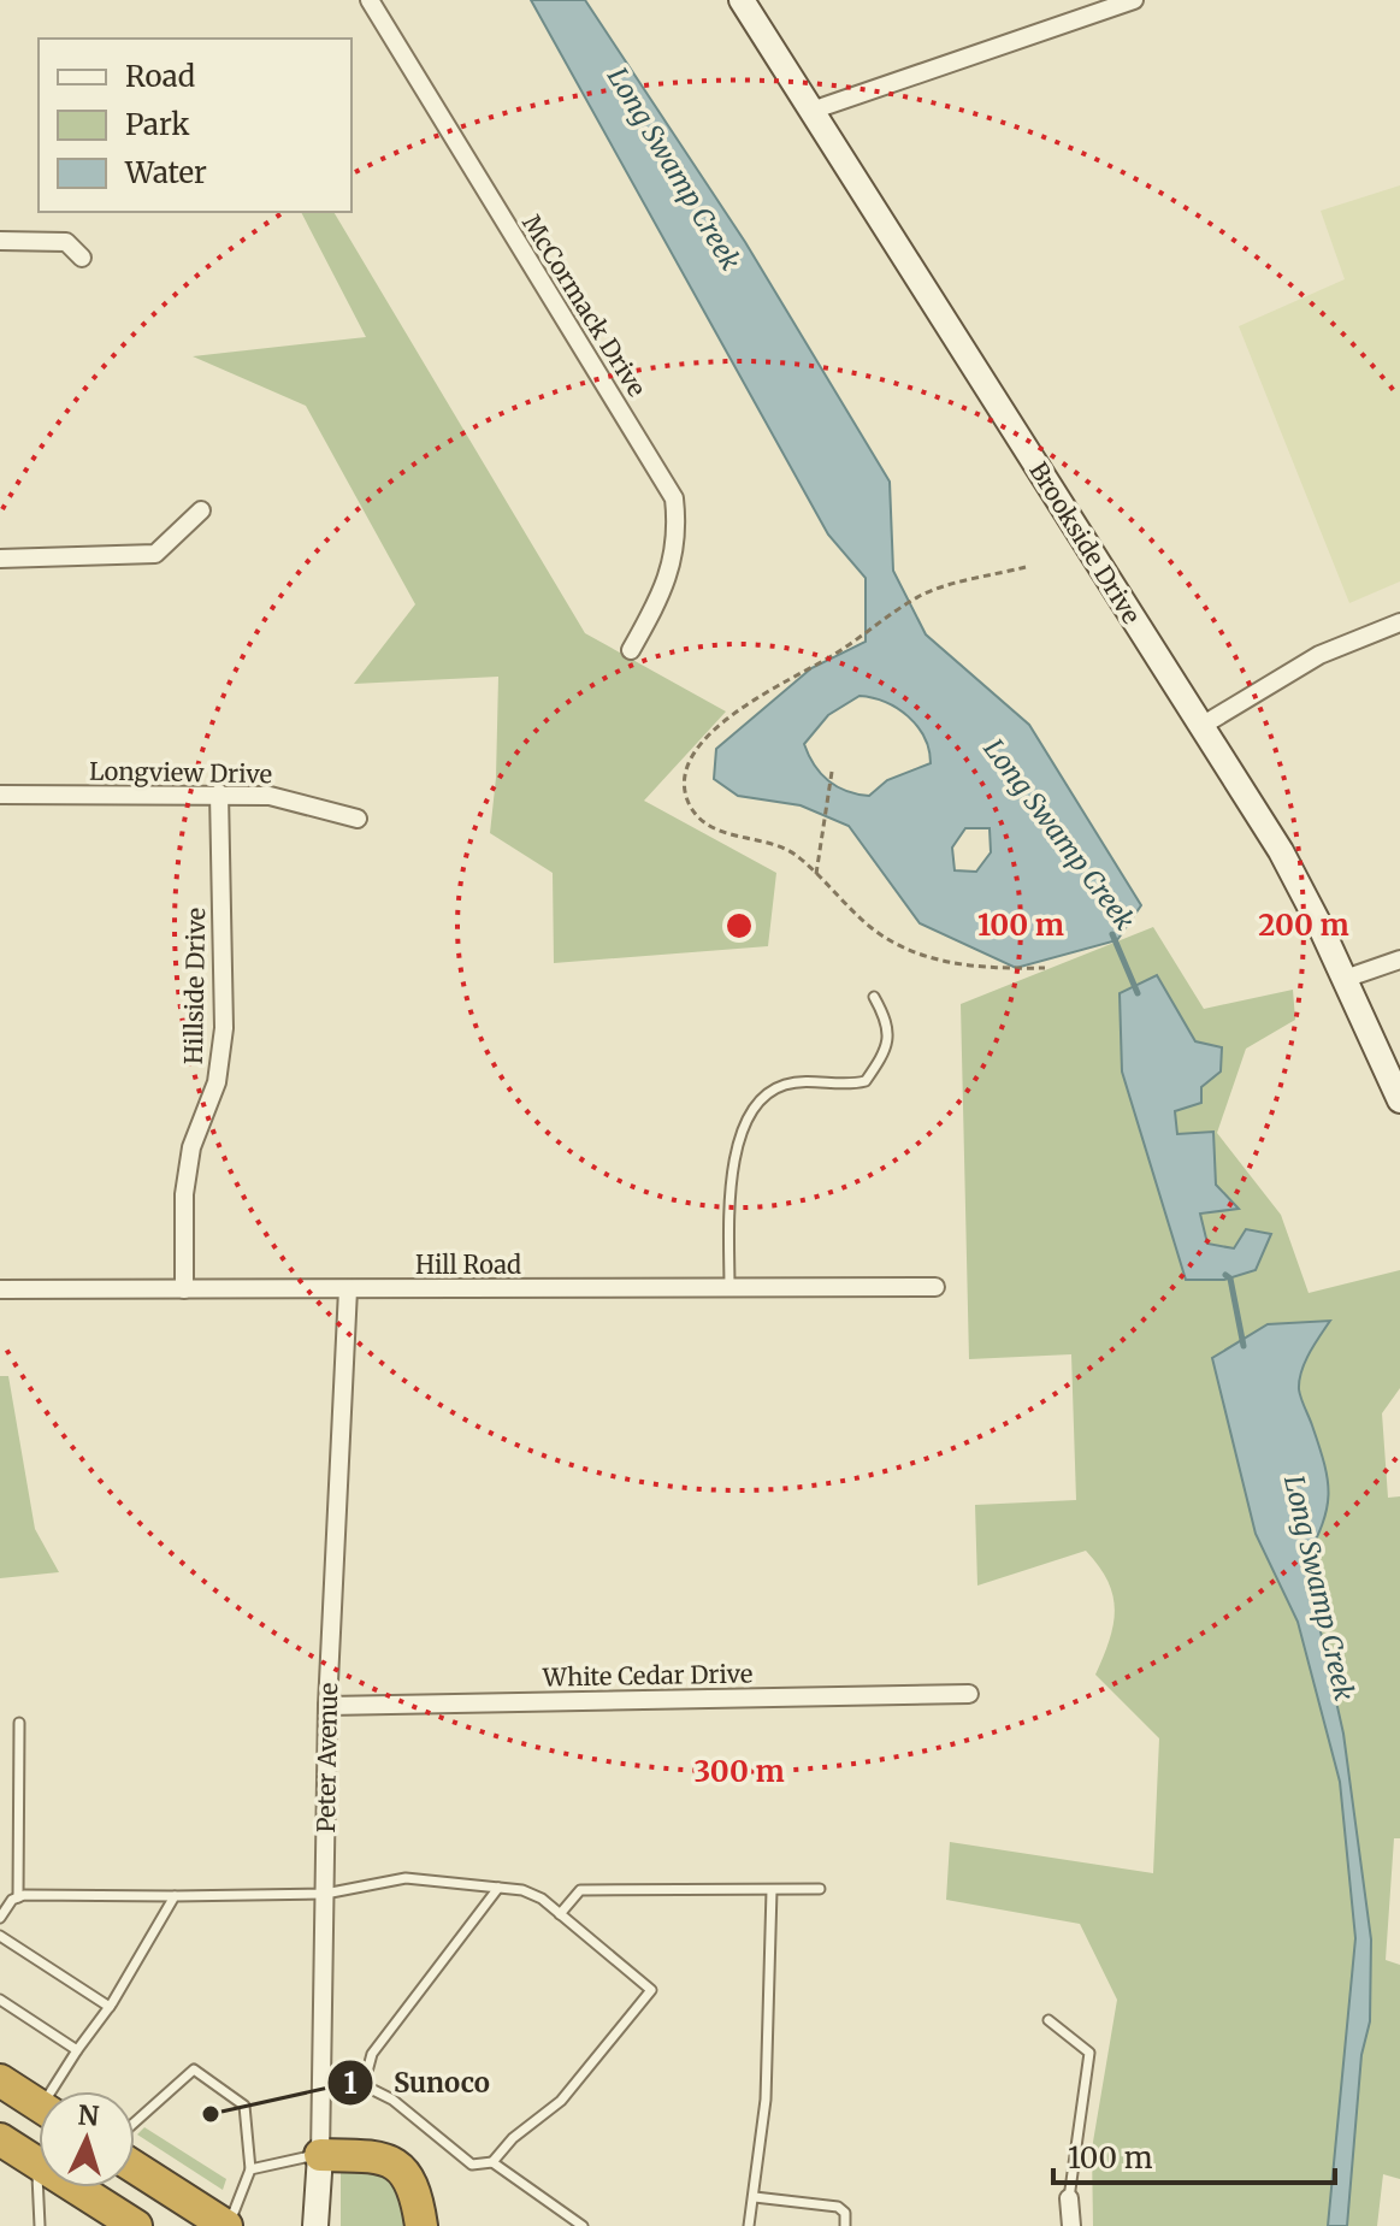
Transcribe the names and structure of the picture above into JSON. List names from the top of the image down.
{
  "streets": {
    "street": [
      "McCormack Drive",
      "Brookside Drive",
      "Longview Drive",
      "Hillside Drive",
      "Hill Road",
      "White Cedar Drive",
      "Peter Avenue"
    ]
  },
  "crossings": [
    ["Longview Drive", "Hillside Drive"],
    ["Hillside Drive", "Hill Road"],
    ["Hill Road", "Peter Avenue"],
    ["White Cedar Drive", "Peter Avenue"]
  ],
  "water": ["Long Swamp Creek"],
  "places": ["Sunoco"],
  "legend": ["Road", "Park", "Water"],
  "scale_bar": "100 m",
  "north": "top",
  "rings": ["100 m", "200 m", "300 m"]
}
